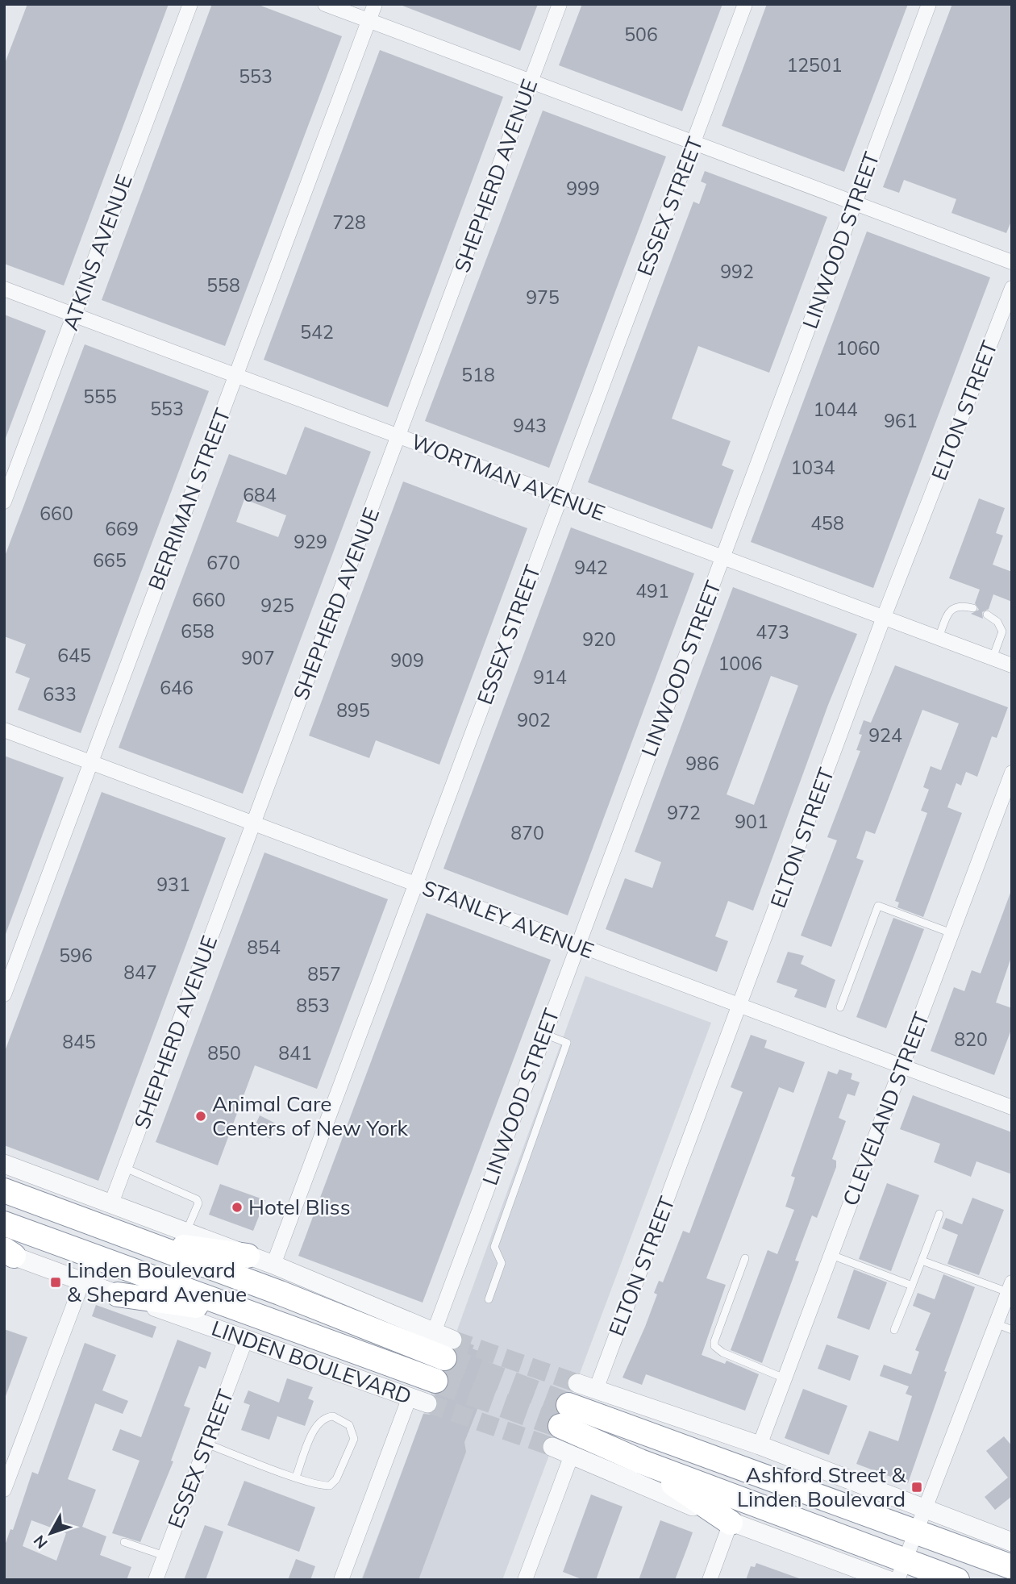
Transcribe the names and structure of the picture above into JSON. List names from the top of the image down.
{
  "streets": {
    "highway": ["LINDEN BOULEVARD"],
    "street": [
      "SHEPHERD AVENUE",
      "ESSEX STREET",
      "LINWOOD STREET",
      "ATKINS AVENUE",
      "ELTON STREET",
      "WORTMAN AVENUE",
      "BERRIMAN STREET",
      "STANLEY AVENUE",
      "CLEVELAND STREET"
    ]
  },
  "crossings": [
    ["SHEPHERD AVENUE", "WORTMAN AVENUE"],
    ["SHEPHERD AVENUE", "STANLEY AVENUE"],
    ["ESSEX STREET", "WORTMAN AVENUE"],
    ["ESSEX STREET", "STANLEY AVENUE"],
    ["ESSEX STREET", "LINDEN BOULEVARD"],
    ["LINWOOD STREET", "WORTMAN AVENUE"],
    ["LINWOOD STREET", "STANLEY AVENUE"],
    ["ATKINS AVENUE", "WORTMAN AVENUE"],
    ["ELTON STREET", "WORTMAN AVENUE"],
    ["ELTON STREET", "STANLEY AVENUE"],
    ["WORTMAN AVENUE", "BERRIMAN STREET"],
    ["BERRIMAN STREET", "STANLEY AVENUE"],
    ["STANLEY AVENUE", "CLEVELAND STREET"]
  ],
  "places": {
    "other": ["Animal Care Centers of New York", "Hotel Bliss"],
    "transit": ["Linden Boulevard & Shepard Avenue", "Ashford Street & Linden Boulevard"]
  },
  "house_numbers": [
    "506",
    "12501",
    "553",
    "999",
    "728",
    "992",
    "558",
    "975",
    "542",
    "1060",
    "518",
    "555",
    "553",
    "1044",
    "961",
    "943",
    "1034",
    "684",
    "660",
    "458",
    "669",
    "929",
    "665",
    "670",
    "942",
    "491",
    "660",
    "925",
    "658",
    "473",
    "920",
    "645",
    "907",
    "909",
    "1006",
    "914",
    "646",
    "633",
    "895",
    "902",
    "924",
    "986",
    "972",
    "901",
    "870",
    "931",
    "854",
    "596",
    "847",
    "857",
    "853",
    "820",
    "845",
    "850",
    "841"
  ],
  "north": "bottom left"
}
